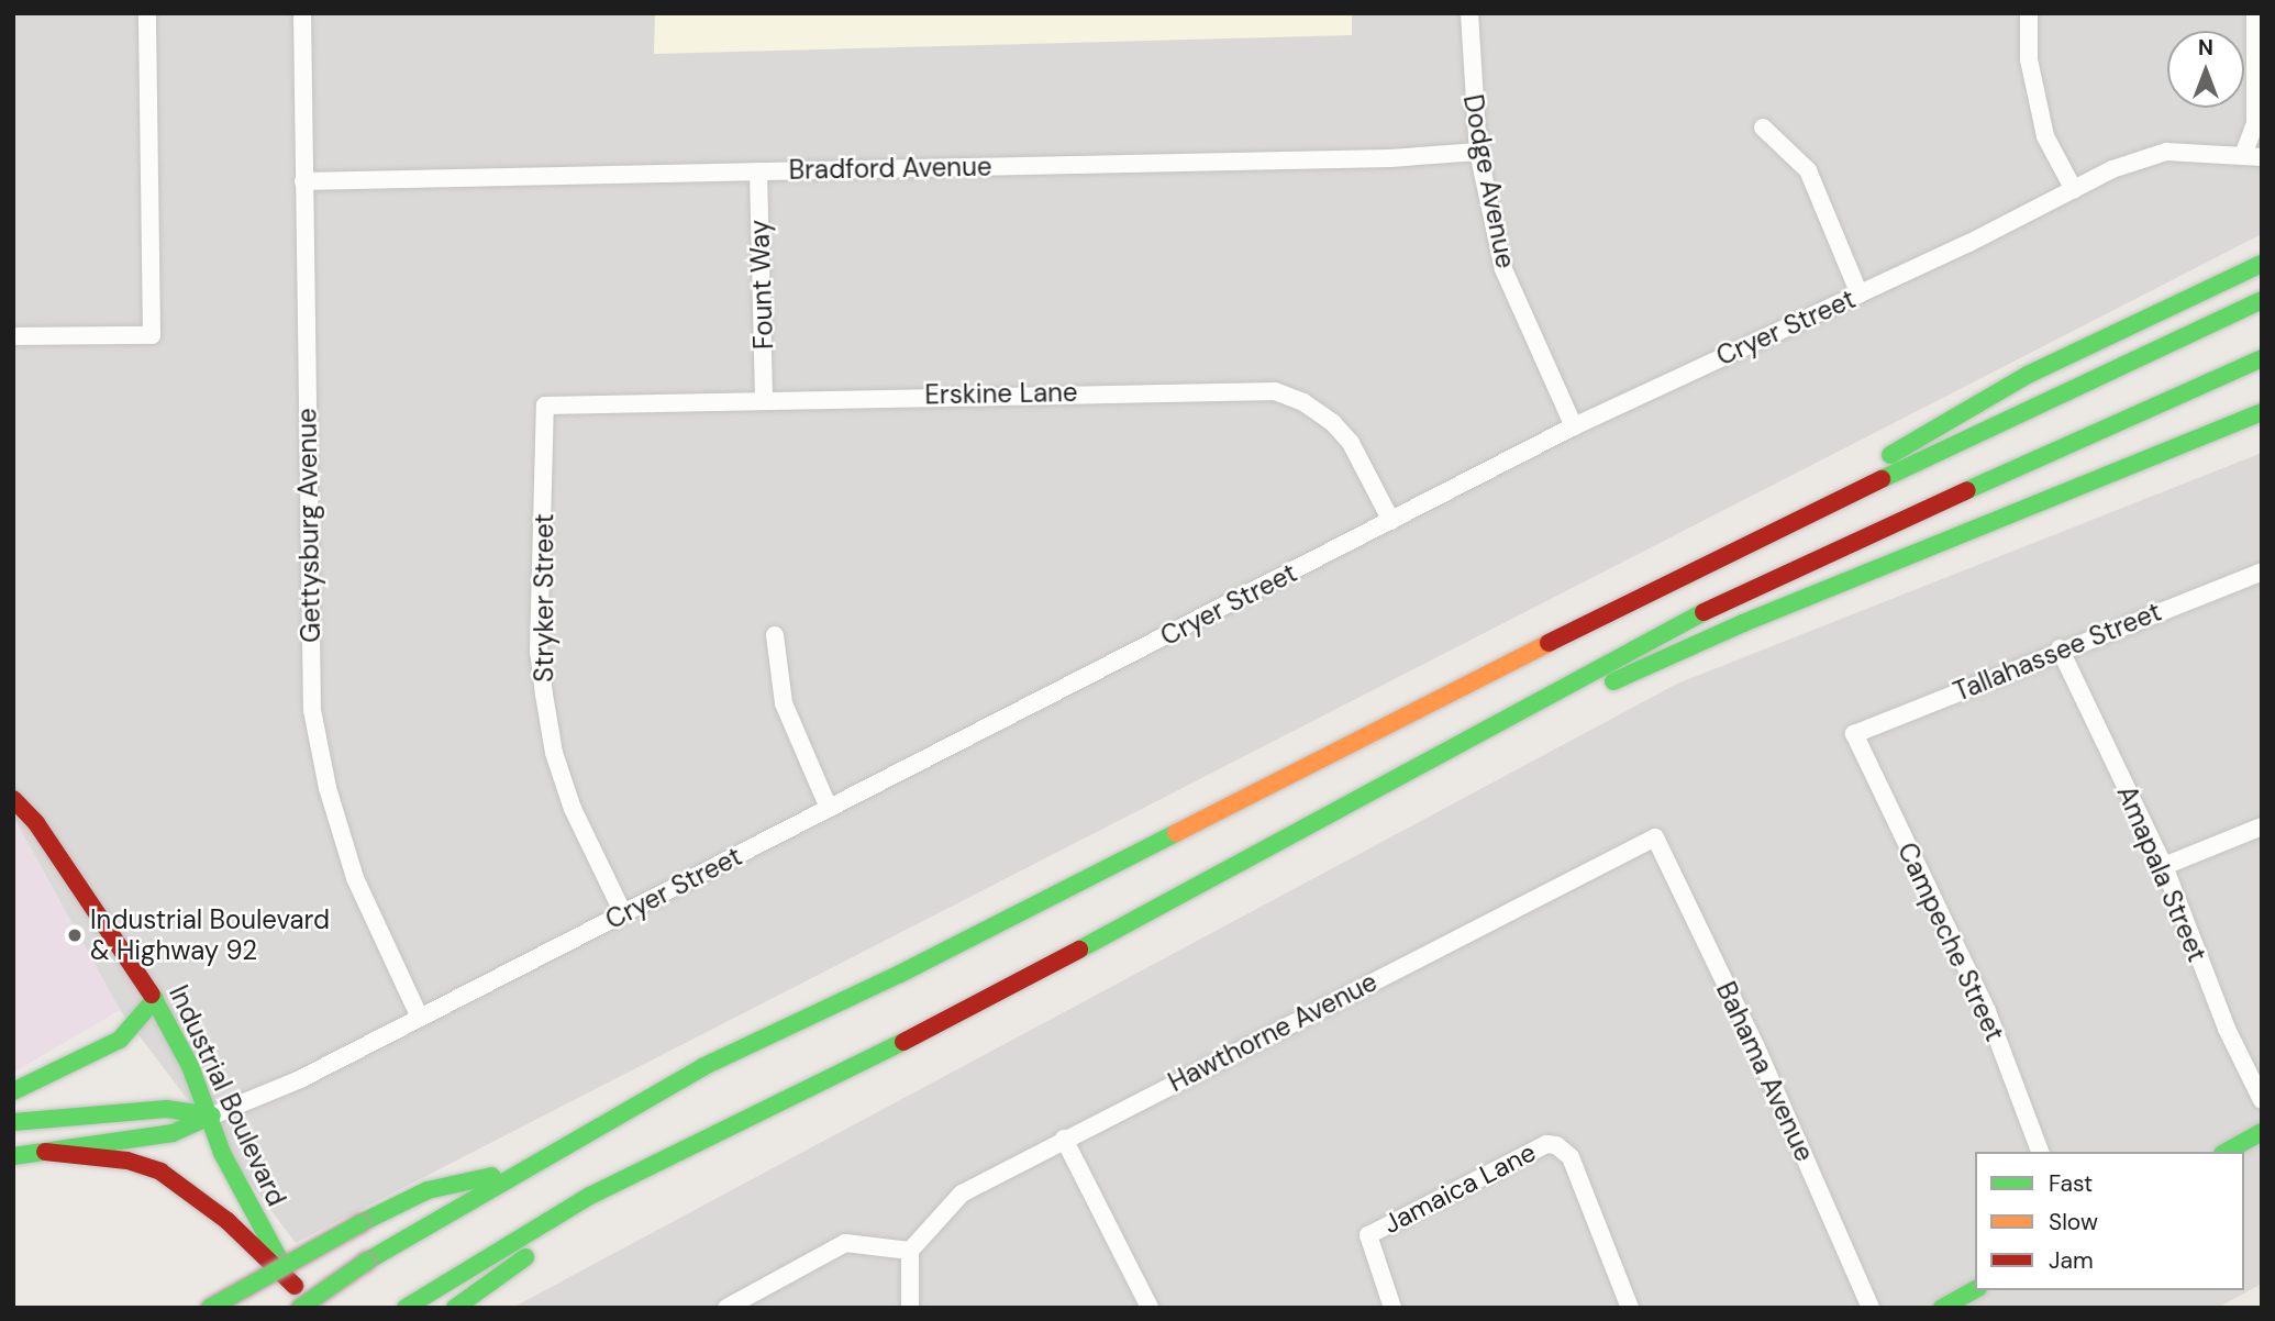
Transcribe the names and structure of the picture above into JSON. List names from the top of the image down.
{
  "streets": {
    "main road": ["Industrial Boulevard"],
    "street": [
      "Bradford Avenue",
      "Dodge Avenue",
      "Fount Way",
      "Cryer Street",
      "Erskine Lane",
      "Gettysburg Avenue",
      "Stryker Street",
      "Tallahassee Street",
      "Amapala Street",
      "Campeche Street",
      "Hawthorne Avenue",
      "Bahama Avenue",
      "Jamaica Lane"
    ]
  },
  "crossings": [
    ["Bradford Avenue", "Dodge Avenue"],
    ["Bradford Avenue", "Fount Way"],
    ["Bradford Avenue", "Gettysburg Avenue"],
    ["Dodge Avenue", "Cryer Street"],
    ["Fount Way", "Erskine Lane"],
    ["Cryer Street", "Erskine Lane"],
    ["Cryer Street", "Gettysburg Avenue"],
    ["Cryer Street", "Stryker Street"],
    ["Cryer Street", "Industrial Boulevard"],
    ["Erskine Lane", "Stryker Street"],
    ["Tallahassee Street", "Amapala Street"],
    ["Tallahassee Street", "Campeche Street"],
    ["Hawthorne Avenue", "Bahama Avenue"]
  ],
  "places": ["Industrial Boulevard & Highway 92"],
  "legend": ["Fast", "Slow", "Jam"],
  "north": "top"
}
